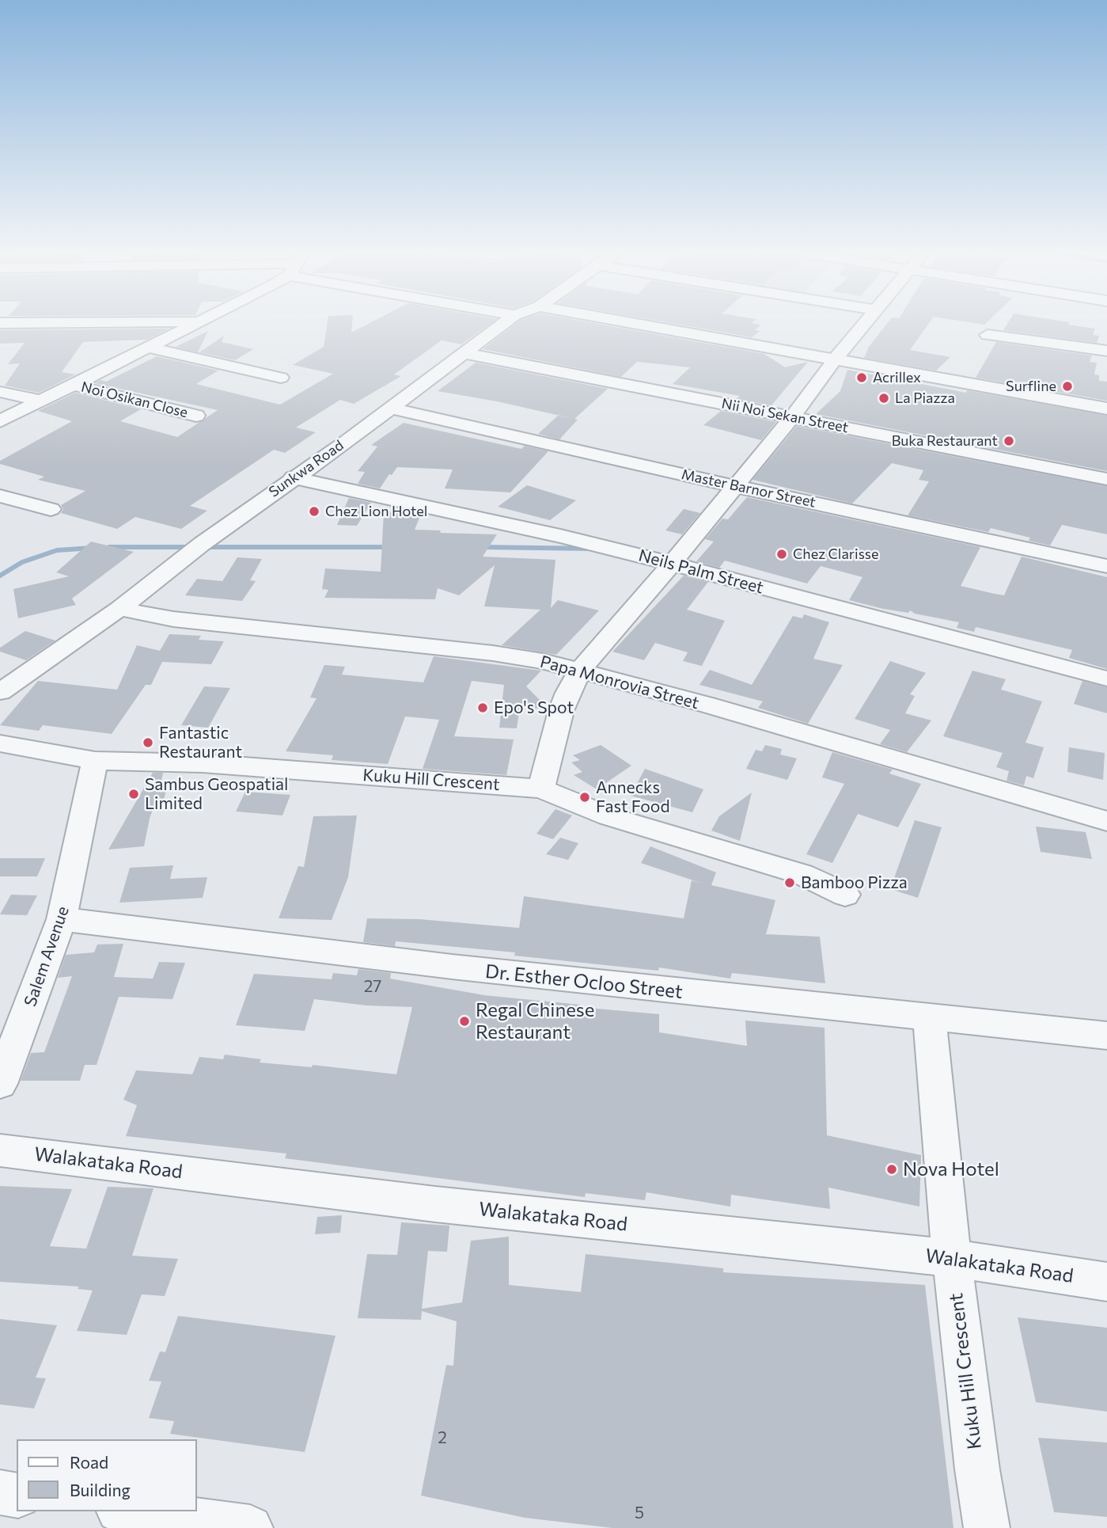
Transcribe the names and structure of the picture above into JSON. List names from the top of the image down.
{
  "streets": {
    "street": [
      "Noi Osikan Close",
      "Nii Noi Sekan Street",
      "Sunkwa Road",
      "Master Barnor Street",
      "Neils Palm Street",
      "Papa Monrovia Street",
      "Kuku Hill Crescent",
      "Salem Avenue",
      "Dr. Esther Ocloo Street",
      "Walakataka Road"
    ]
  },
  "crossings": [
    ["Nii Noi Sekan Street", "Sunkwa Road"],
    ["Sunkwa Road", "Master Barnor Street"],
    ["Sunkwa Road", "Neils Palm Street"],
    ["Sunkwa Road", "Papa Monrovia Street"],
    ["Kuku Hill Crescent", "Salem Avenue"],
    ["Kuku Hill Crescent", "Dr. Esther Ocloo Street"],
    ["Kuku Hill Crescent", "Walakataka Road"],
    ["Salem Avenue", "Dr. Esther Ocloo Street"]
  ],
  "places": [
    "Acrillex",
    "Surfline",
    "La Piazza",
    "Buka Restaurant",
    "Chez Lion Hotel",
    "Chez Clarisse",
    "Epo's Spot",
    "Fantastic Restaurant",
    "Sambus Geospatial Limited",
    "Annecks Fast Food",
    "Bamboo Pizza",
    "Regal Chinese Restaurant",
    "Nova Hotel"
  ],
  "house_numbers": ["27", "2", "5"],
  "legend": ["Road", "Building"]
}
